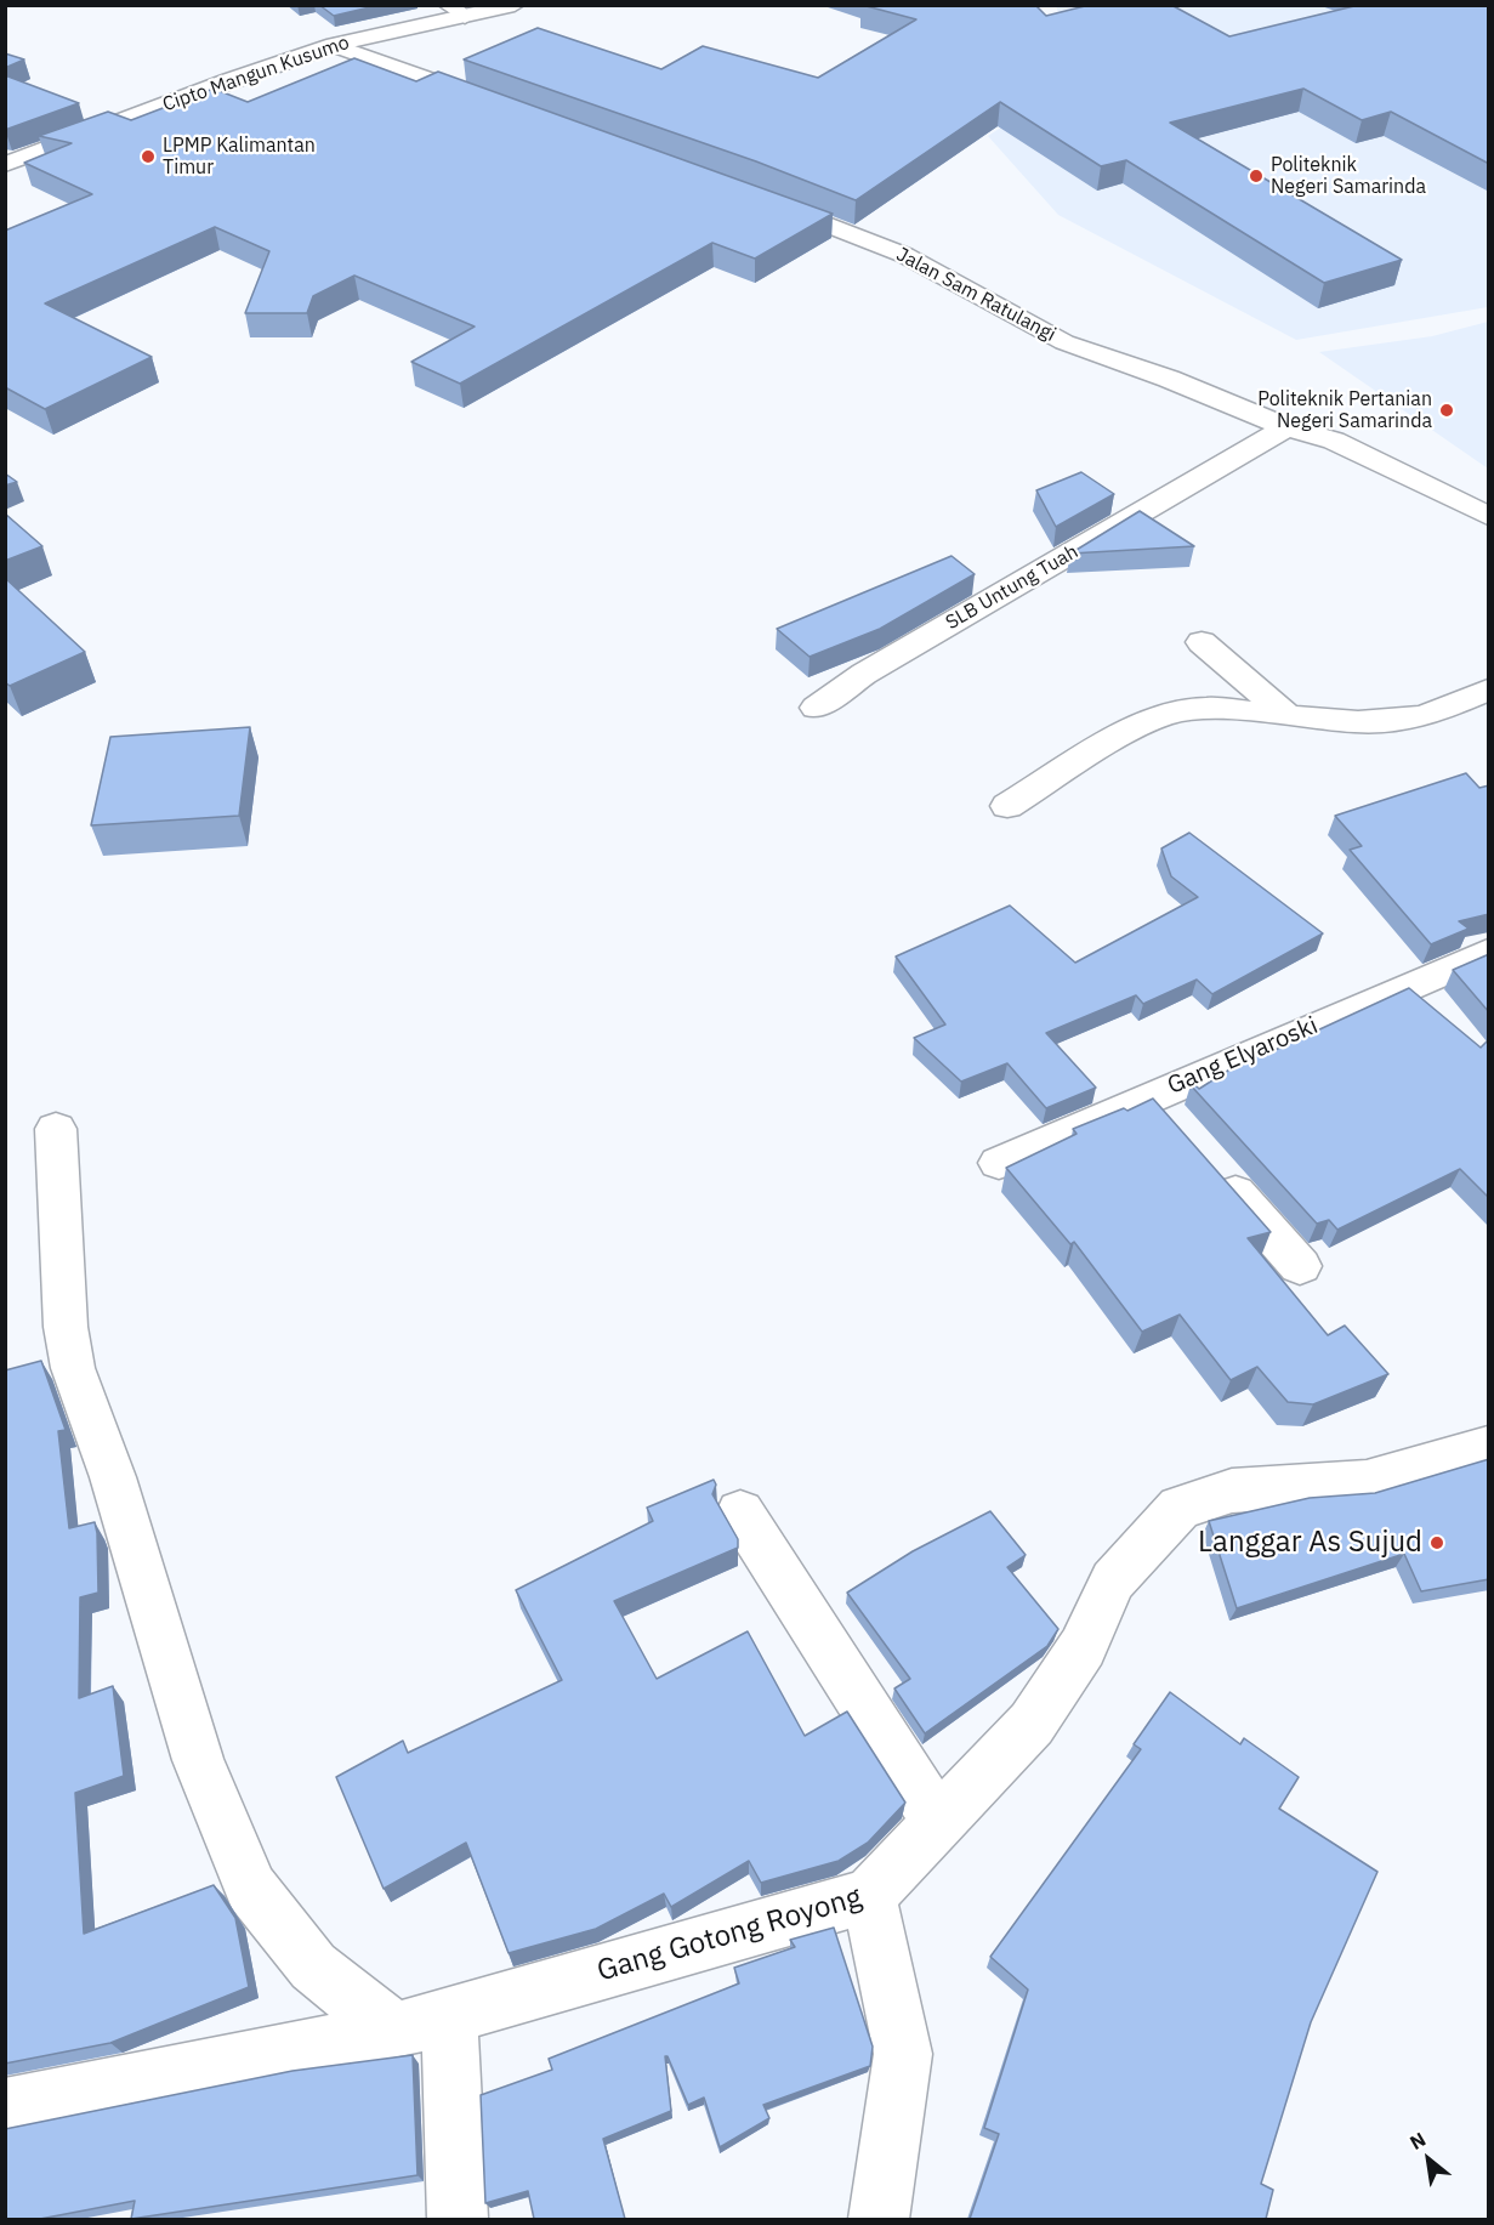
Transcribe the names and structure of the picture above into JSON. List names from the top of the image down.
{
  "streets": {
    "main road": [
      "Cipto Mangun Kusumo",
      "Jalan Sam Ratulangi",
      "SLB Untung Tuah",
      "Gang Elyaroski",
      "Gang Gotong Royong"
    ]
  },
  "crossings": [
    ["Jalan Sam Ratulangi", "SLB Untung Tuah"]
  ],
  "places": [
    "LPMP Kalimantan Timur",
    "Politeknik Negeri Samarinda",
    "Politeknik Pertanian Negeri Samarinda",
    "Langgar As Sujud"
  ],
  "north": "top left"
}
